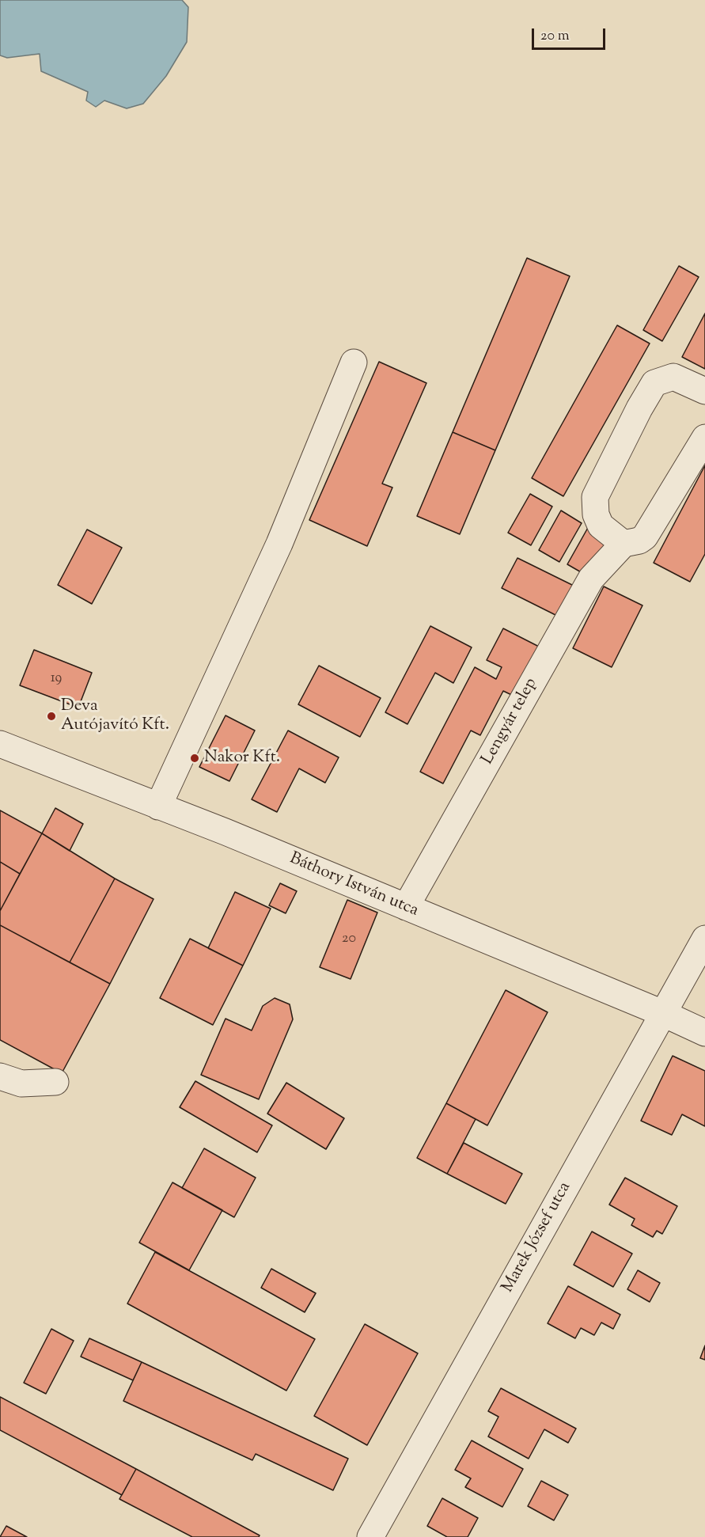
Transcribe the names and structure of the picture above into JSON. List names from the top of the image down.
{
  "streets": {
    "street": ["Lengyár telep", "Báthory István utca", "Marek József utca"]
  },
  "crossings": [
    ["Lengyár telep", "Báthory István utca"],
    ["Báthory István utca", "Marek József utca"]
  ],
  "places": ["Deva Autójavító Kft.", "Nakor Kft."],
  "house_numbers": ["19", "20"],
  "scale_bar": "20 m"
}
